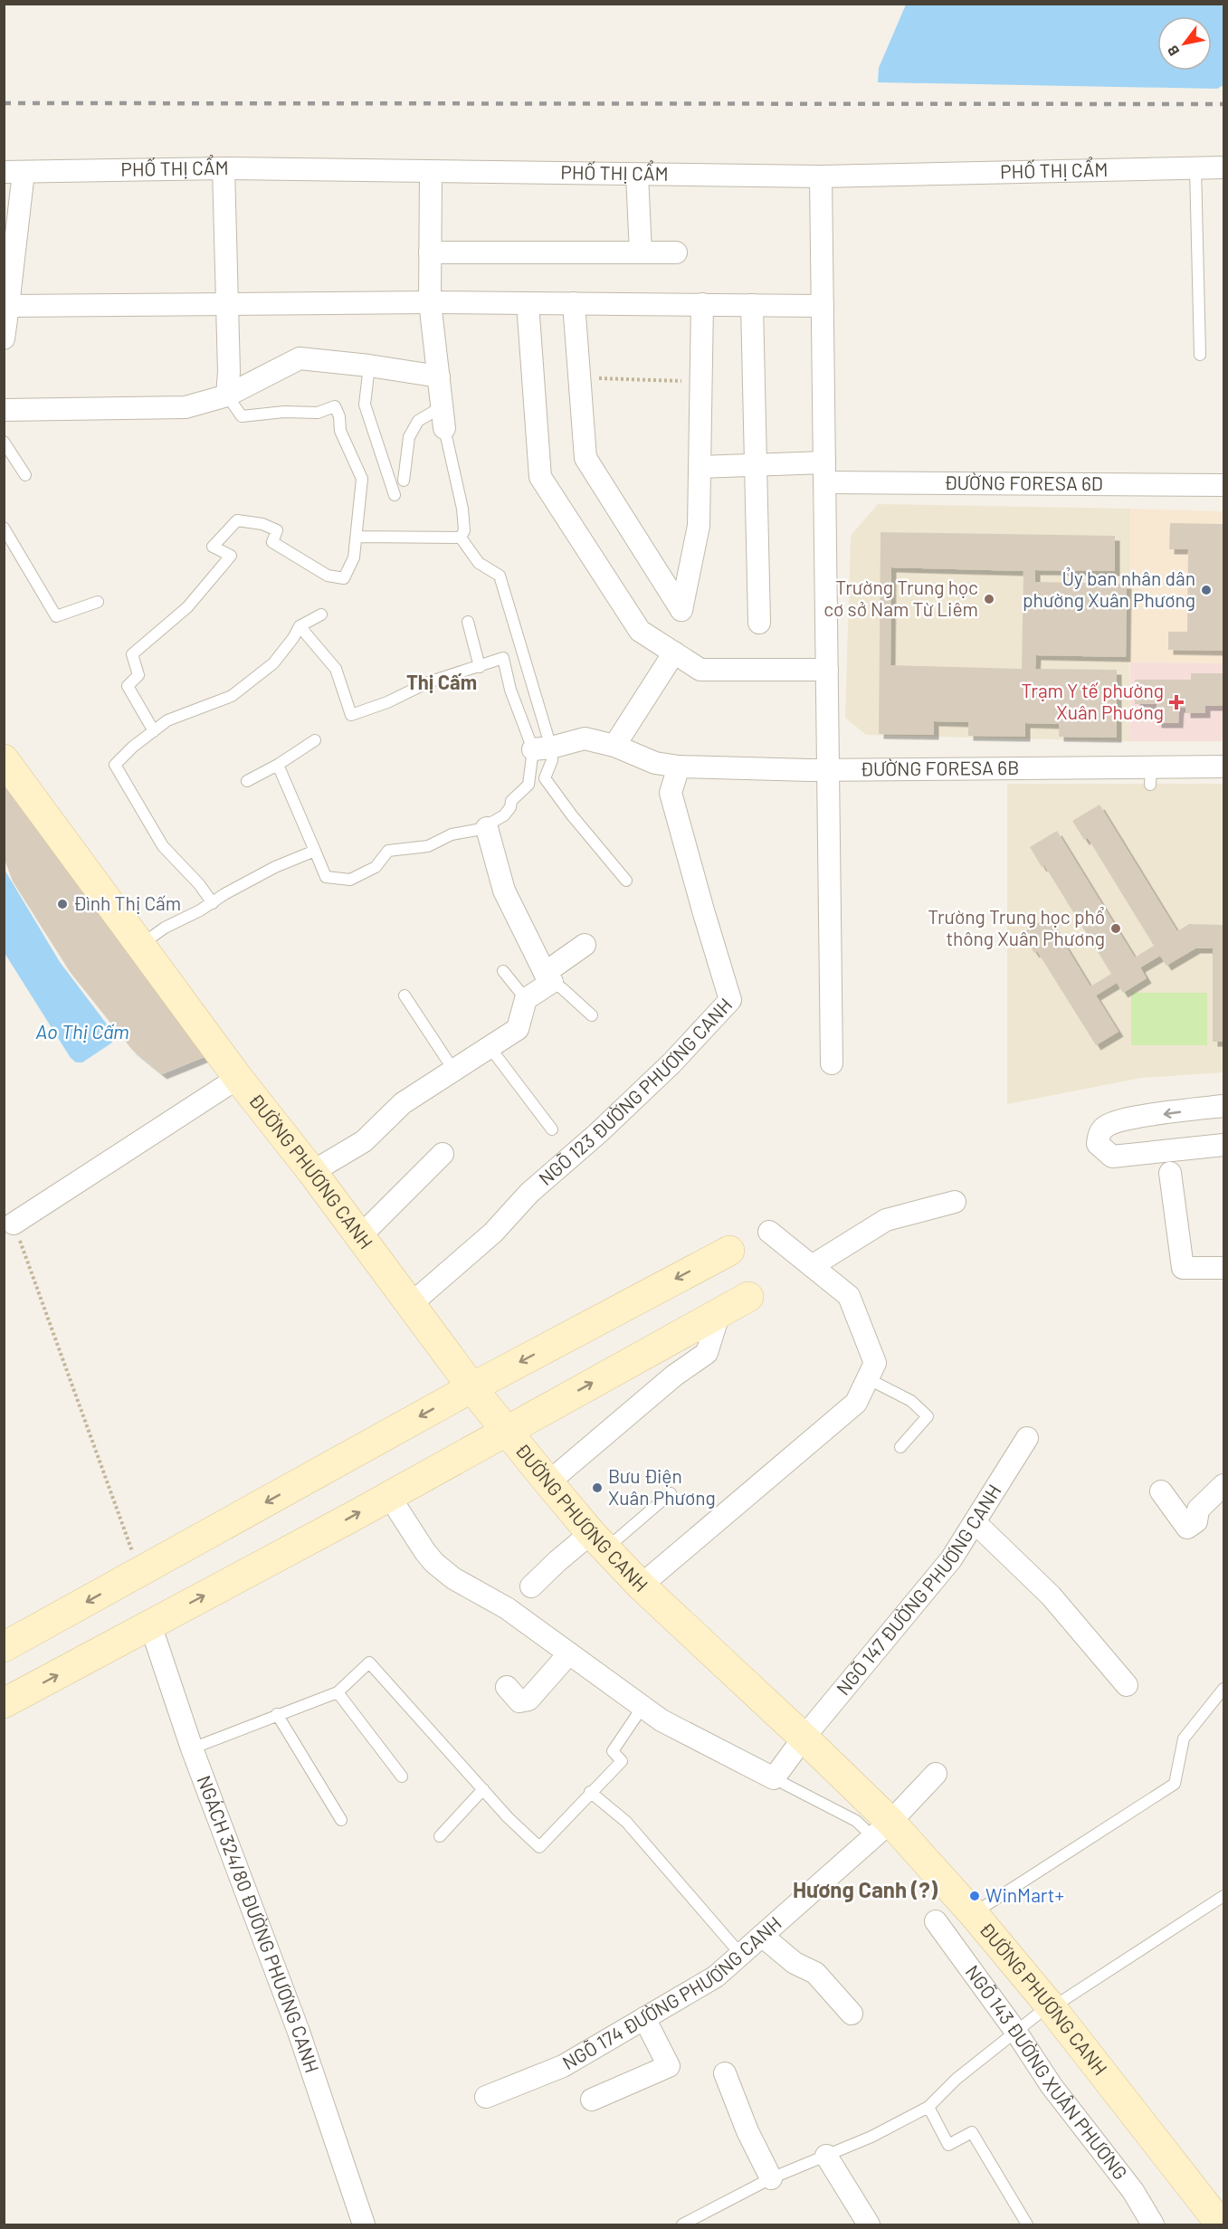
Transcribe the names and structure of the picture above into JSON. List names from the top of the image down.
{
  "streets": {
    "street": [
      "PHỐ THỊ CẨM",
      "ĐƯỜNG FORESA 6D",
      "ĐƯỜNG FORESA 6B",
      "NGÕ 123 ĐƯỜNG PHƯƠNG CANH",
      "ĐƯỜNG PHƯƠNG CANH",
      "NGÕ 147 ĐƯỜNG PHƯƠNG CANH",
      "NGÁCH 324/80 ĐƯỜNG PHƯƠNG CANH",
      "NGÕ 174 ĐƯỜNG PHƯƠNG CANH",
      "NGÕ 143 ĐƯỜNG XUÂN PHƯƠNG"
    ]
  },
  "crossings": [
    ["ĐƯỜNG FORESA 6B", "NGÕ 123 ĐƯỜNG PHƯƠNG CANH"],
    ["NGÕ 123 ĐƯỜNG PHƯƠNG CANH", "ĐƯỜNG PHƯƠNG CANH"],
    ["ĐƯỜNG PHƯƠNG CANH", "NGÕ 147 ĐƯỜNG PHƯƠNG CANH"],
    ["ĐƯỜNG PHƯƠNG CANH", "NGÕ 174 ĐƯỜNG PHƯƠNG CANH"]
  ],
  "districts": ["Thị Cấm", "Hương Canh (?)"],
  "water": ["Ao Thị Cấm"],
  "places": {
    "other": [
      "Ủy ban nhân dân phường Xuân Phương",
      "Trường Trung học cơ sở Nam Từ Liêm",
      "Đình Thị Cấm",
      "Trường Trung học phổ thông Xuân Phương",
      "Bưu Điện Xuân Phương",
      "WinMart+"
    ],
    "health": ["Trạm Y tế phường Xuân Phương"]
  },
  "north": "bottom left"
}
